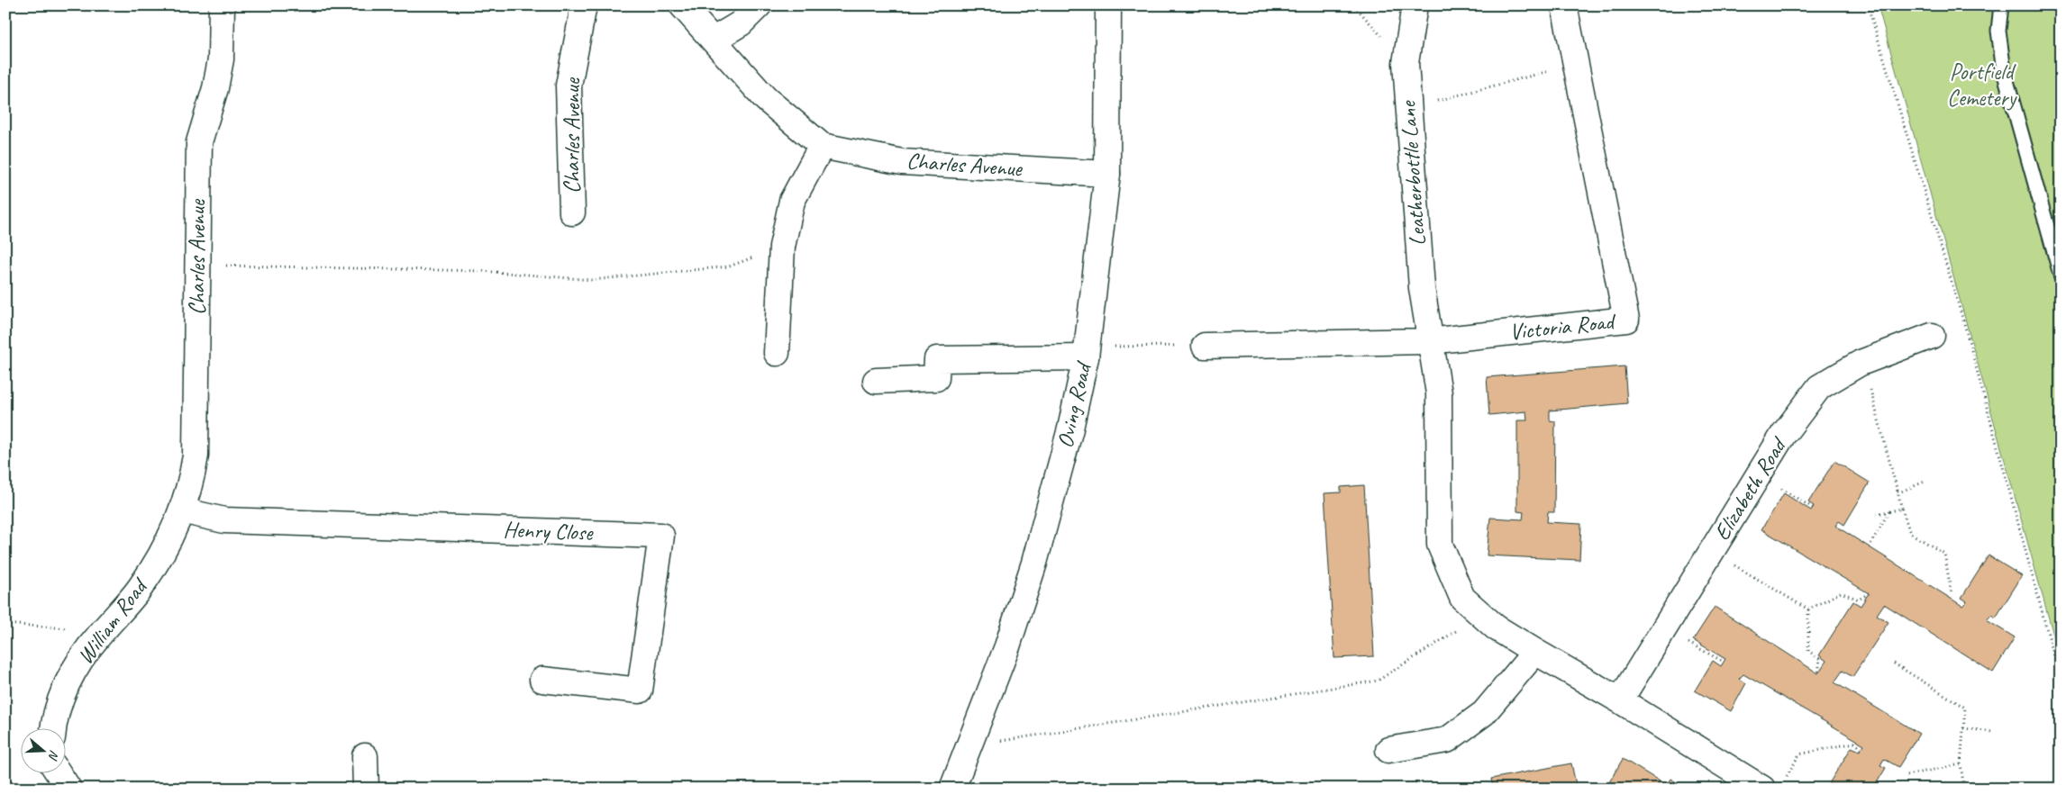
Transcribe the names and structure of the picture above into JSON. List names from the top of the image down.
{
  "streets": {
    "street": [
      "Charles Avenue",
      "Leatherbottle Lane",
      "Victoria Road",
      "Oving Road",
      "Elizabeth Road",
      "Henry Close",
      "William Road"
    ]
  },
  "crossings": [
    ["Charles Avenue", "Oving Road"],
    ["Charles Avenue", "Henry Close"],
    ["Charles Avenue", "William Road"],
    ["Leatherbottle Lane", "Victoria Road"],
    ["Henry Close", "William Road"]
  ],
  "parks": ["Portfield Cemetery"],
  "north": "right"
}
